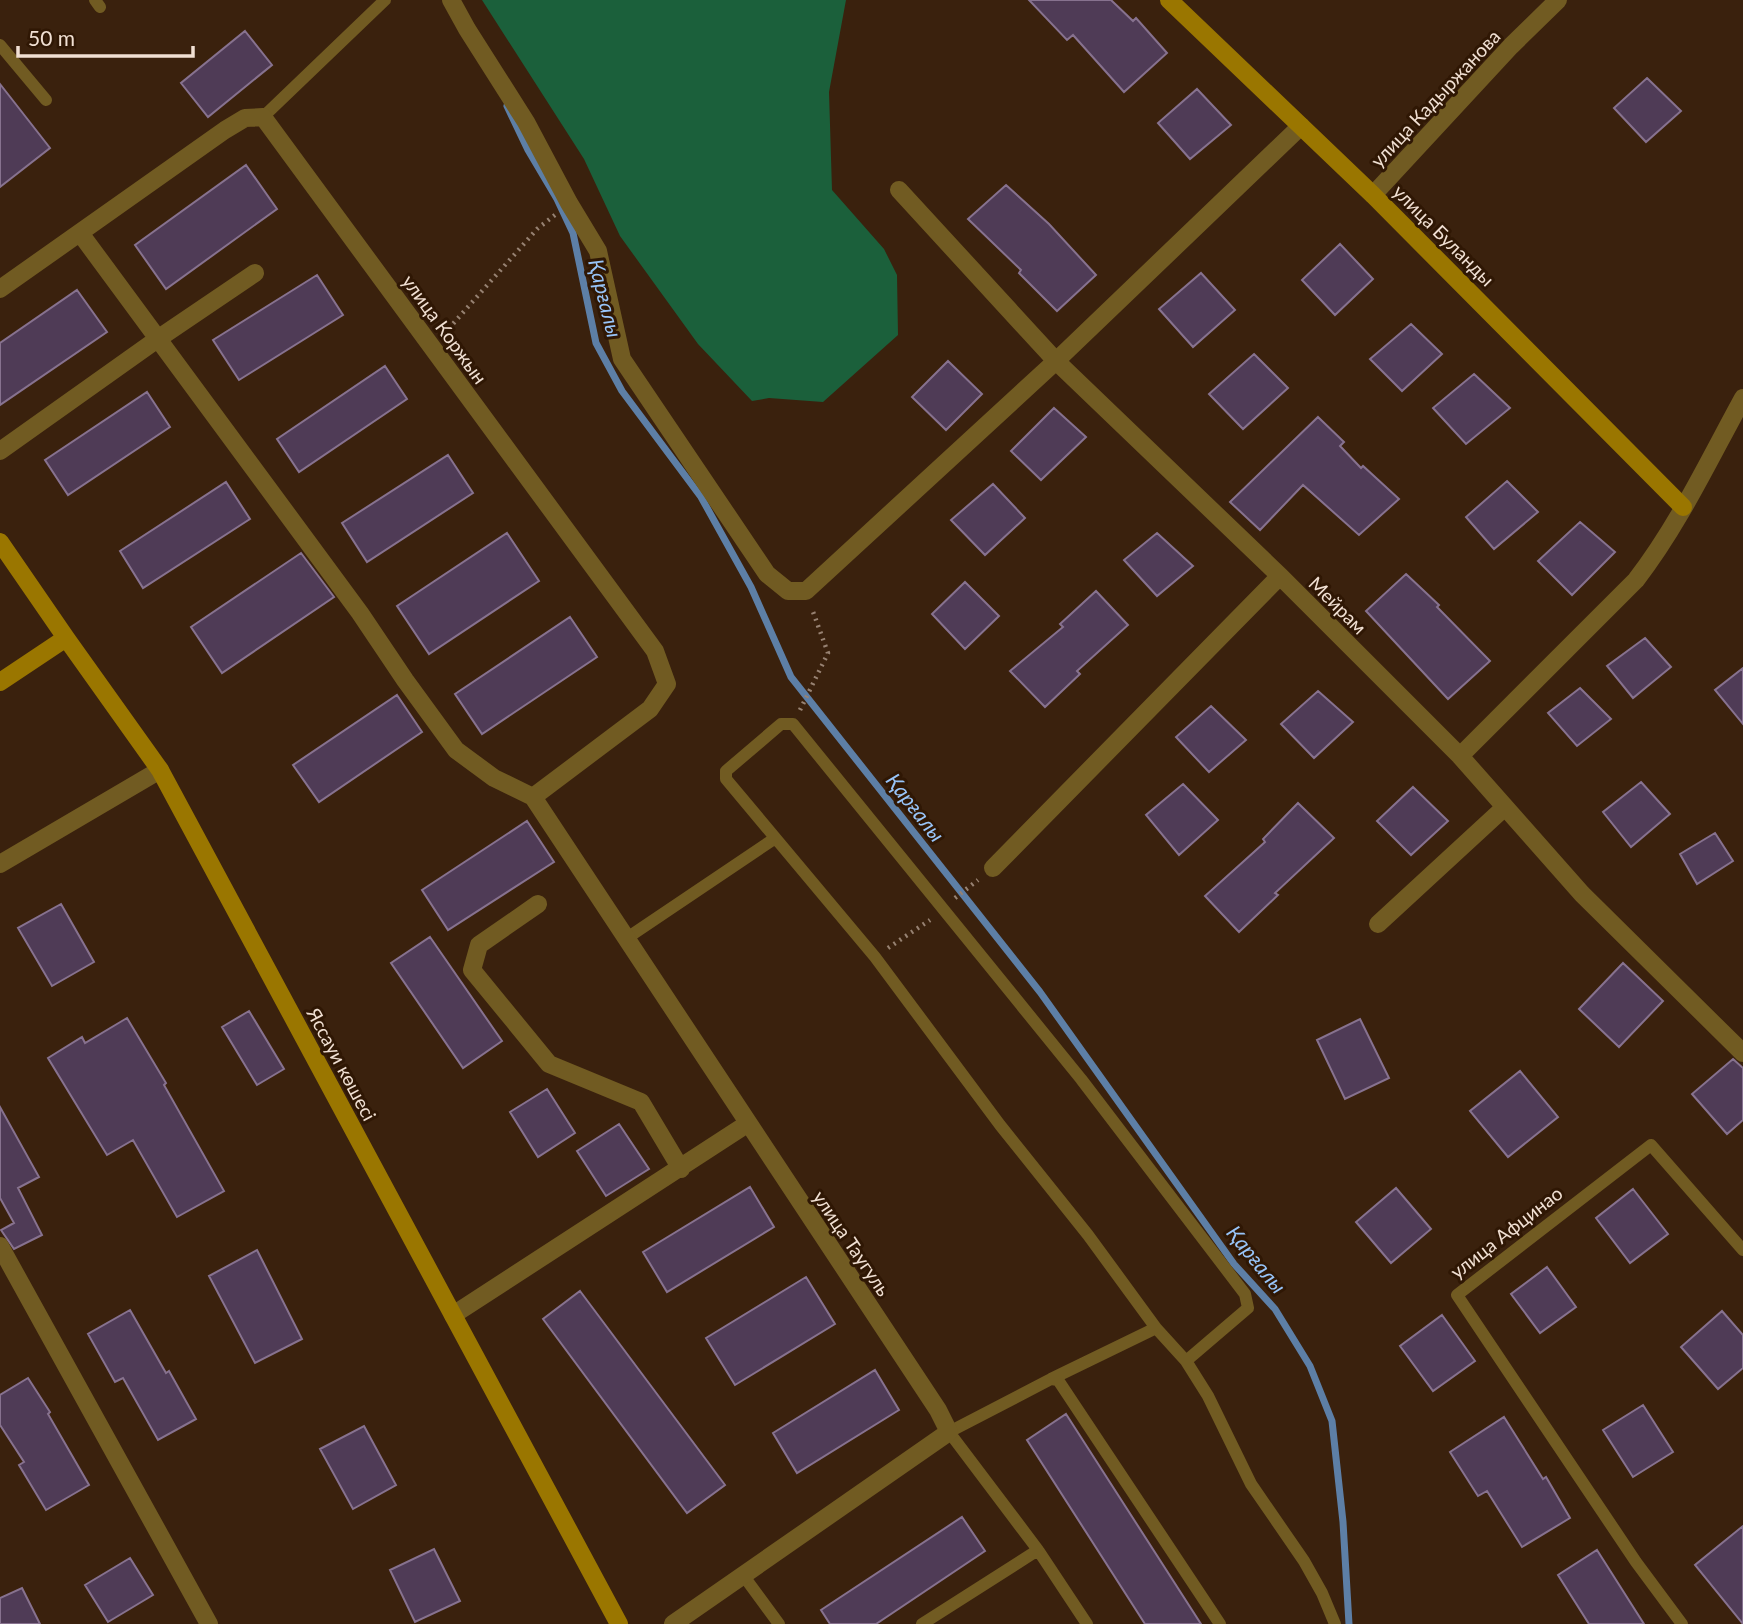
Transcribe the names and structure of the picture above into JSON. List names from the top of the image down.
{
  "streets": {
    "main road": ["улица Буланды", "Яссауи көшесі"],
    "street": [
      "улица Кадыржанова",
      "улица Коржын",
      "Мейрам",
      "улица Таугуль"
    ],
    "lane": ["улица Афцинао"]
  },
  "crossings": [
    ["улица Кадыржанова", "улица Буланды"],
    ["улица Коржын", "улица Таугуль"]
  ],
  "water": ["Қарғалы"],
  "scale_bar": "50 m"
}
